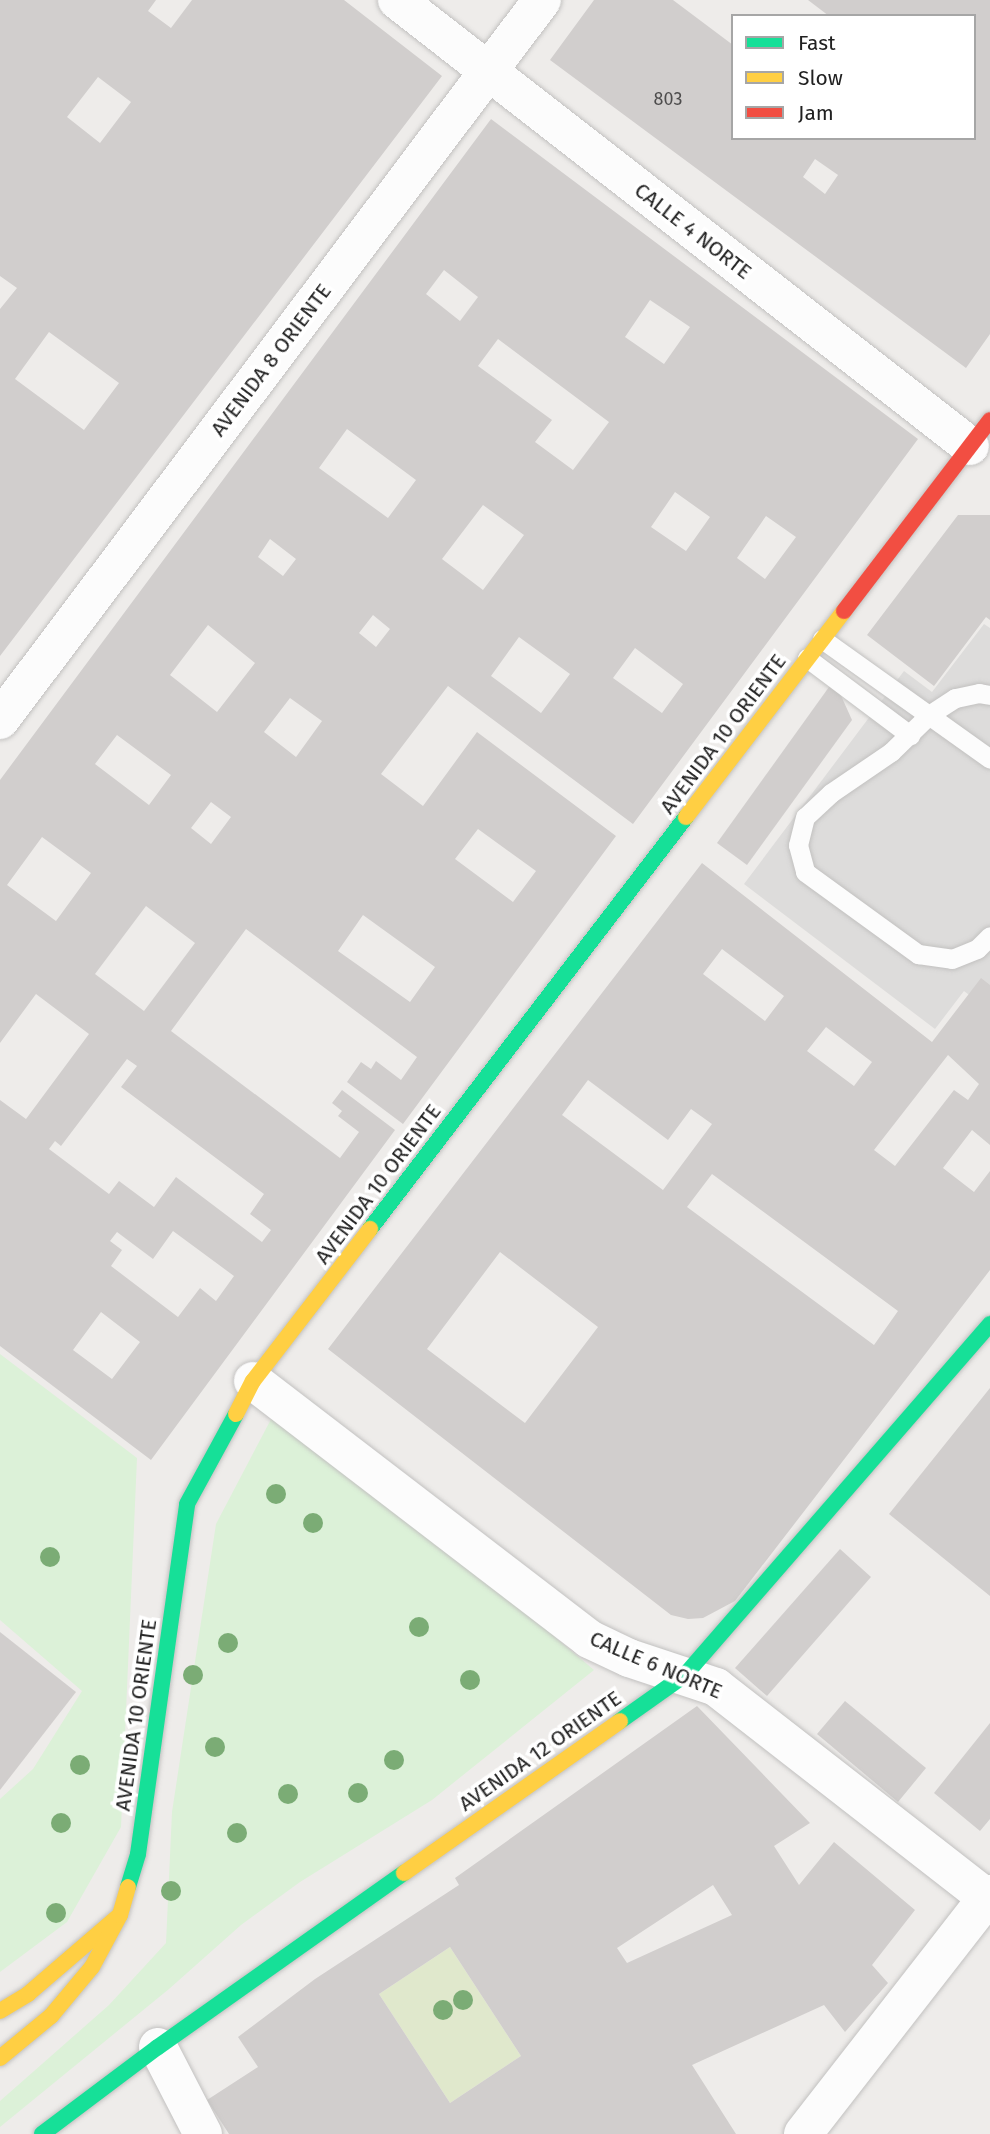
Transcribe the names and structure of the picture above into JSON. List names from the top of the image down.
{
  "streets": {
    "main road": ["AVENIDA 10 ORIENTE", "AVENIDA 12 ORIENTE"],
    "street": ["CALLE 4 NORTE", "AVENIDA 8 ORIENTE", "CALLE 6 NORTE"]
  },
  "crossings": [
    ["CALLE 4 NORTE", "AVENIDA 8 ORIENTE"],
    ["CALLE 4 NORTE", "AVENIDA 10 ORIENTE"],
    ["AVENIDA 10 ORIENTE", "CALLE 6 NORTE"],
    ["CALLE 6 NORTE", "AVENIDA 12 ORIENTE"]
  ],
  "house_numbers": ["803"],
  "legend": ["Fast", "Slow", "Jam"]
}
